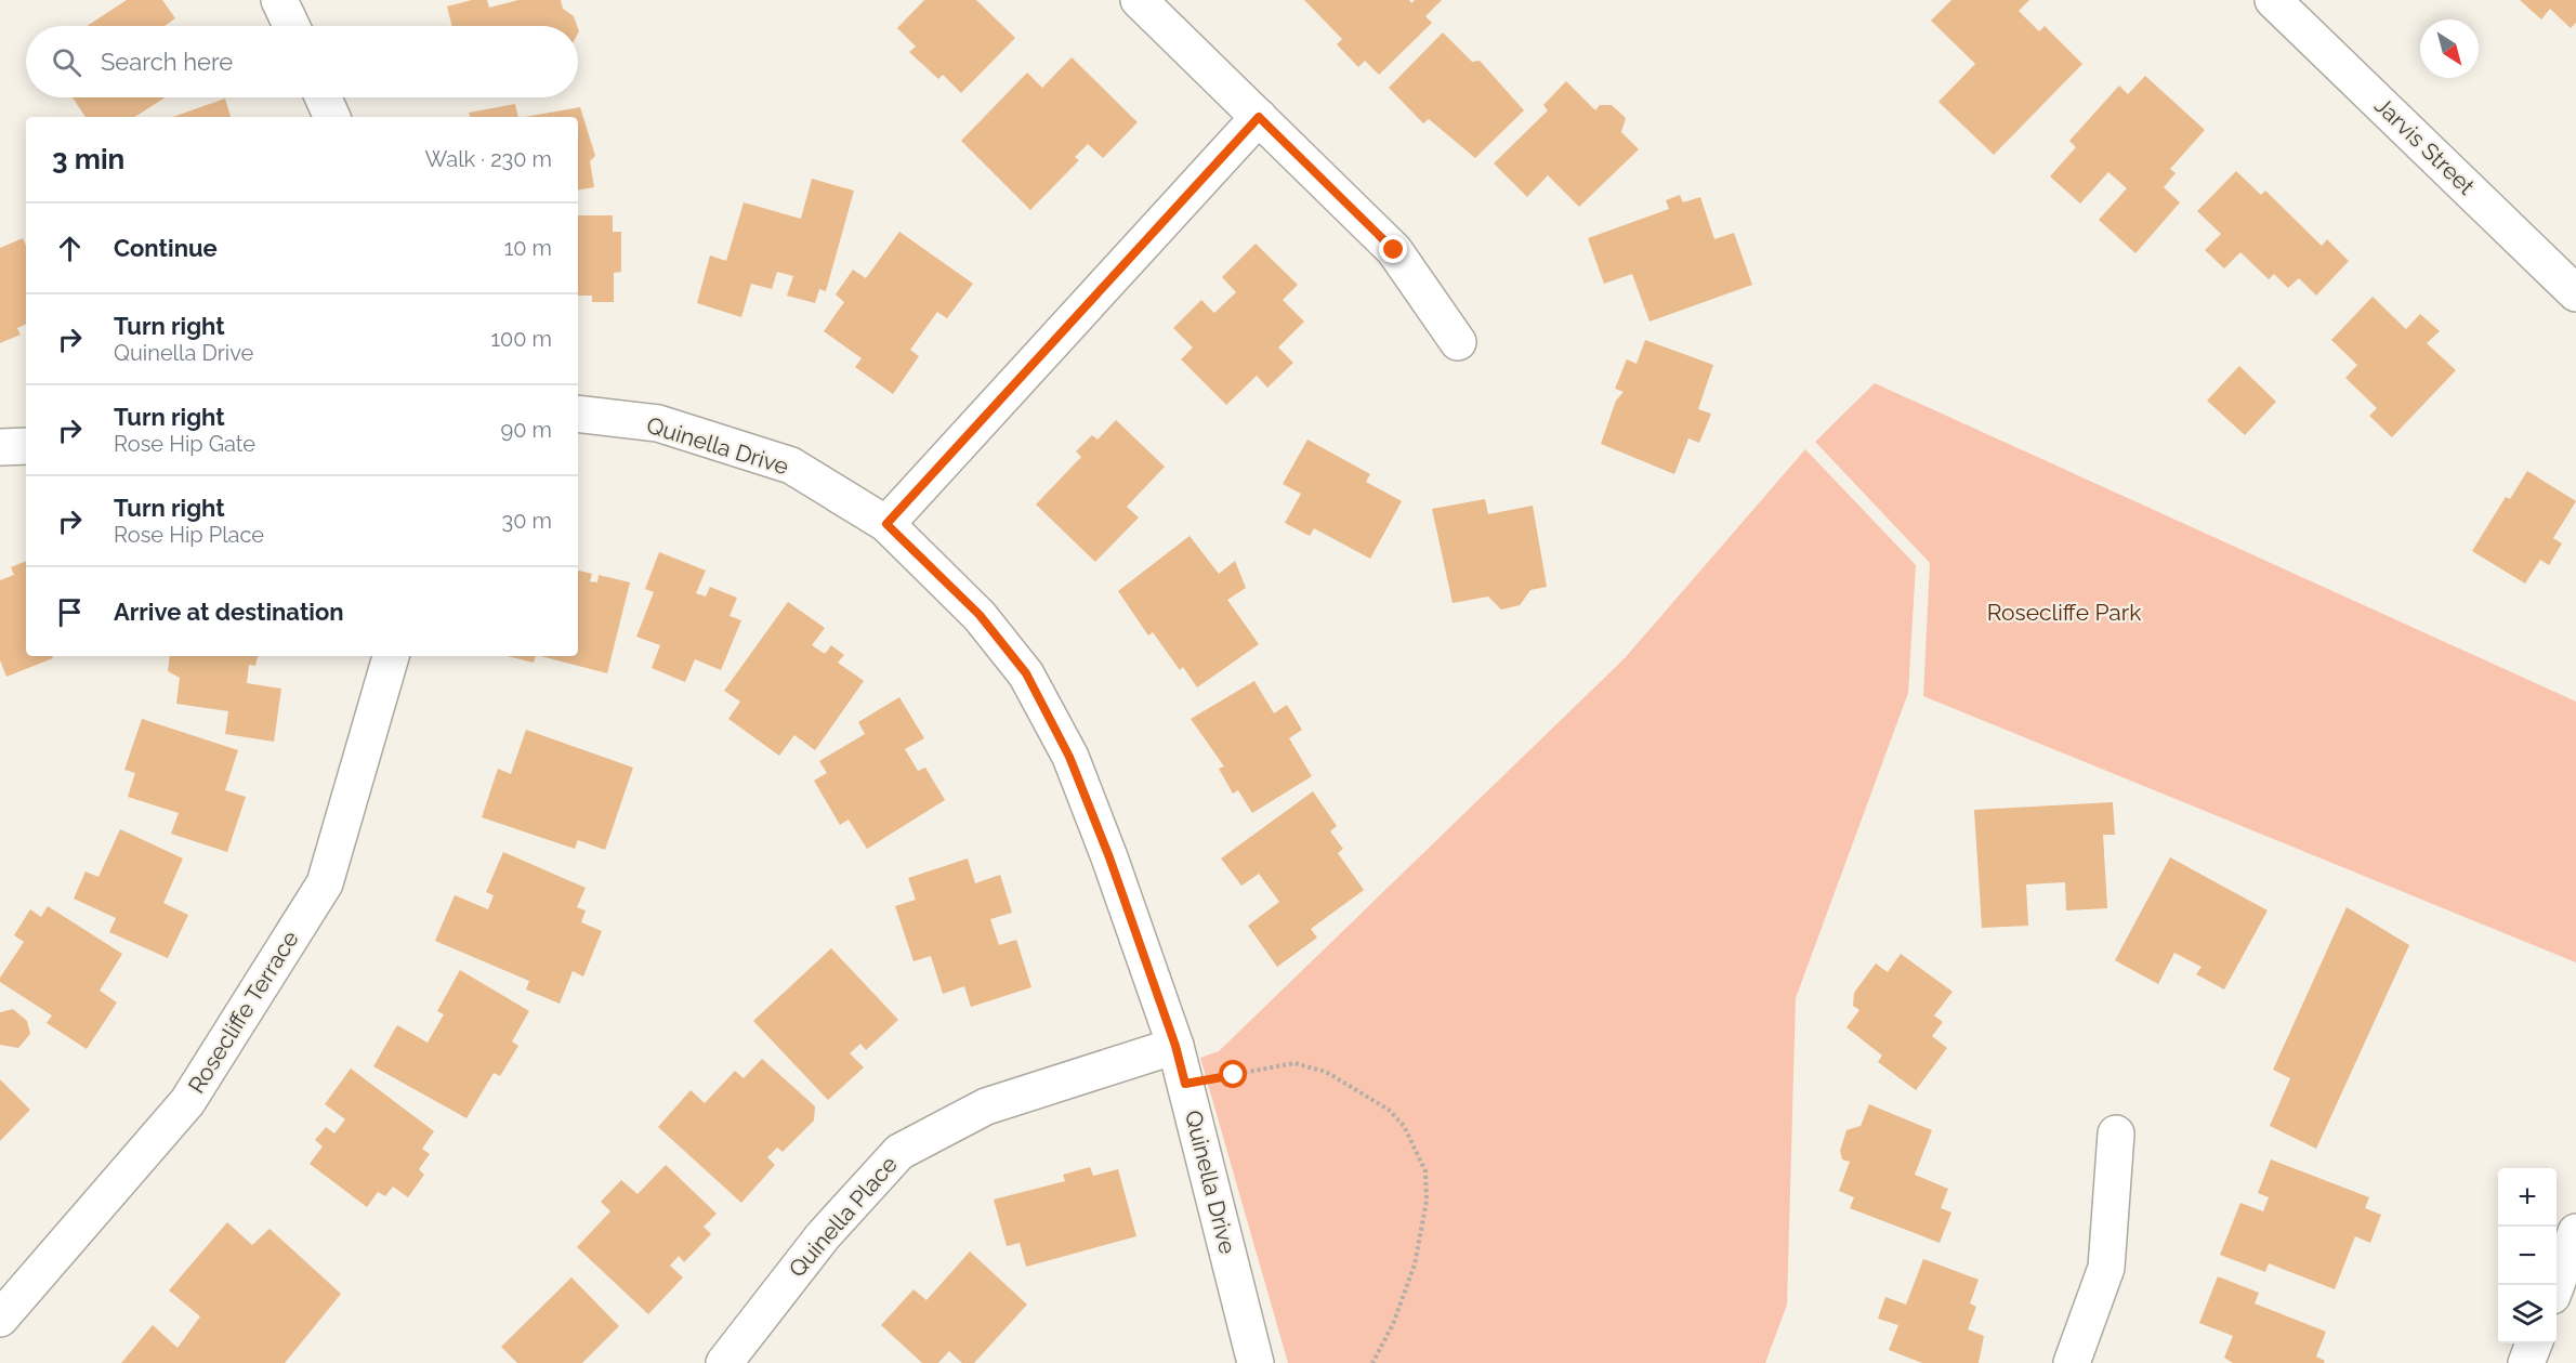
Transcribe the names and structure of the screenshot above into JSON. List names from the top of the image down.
{
  "streets": {
    "street": [
      "Jarvis Street",
      "Quinella Drive",
      "Rosecliffe Terrace",
      "Quinella Place"
    ]
  },
  "crossings": [
    ["Quinella Drive", "Quinella Place"]
  ],
  "parks": ["Rosecliffe Park"],
  "north": "bottom right",
  "page": {
    "search": "Search here",
    "heading": ["3 min", "Walk · 230 m"],
    "list": [
      ["Continue", "10 m"],
      ["Turn right", "Quinella Drive", "100 m"],
      ["Turn right", "Rose Hip Gate", "90 m"],
      ["Turn right", "Rose Hip Place", "30 m"],
      "Arrive at destination"
    ],
    "map_buttons": ["+", "−"]
  }
}
